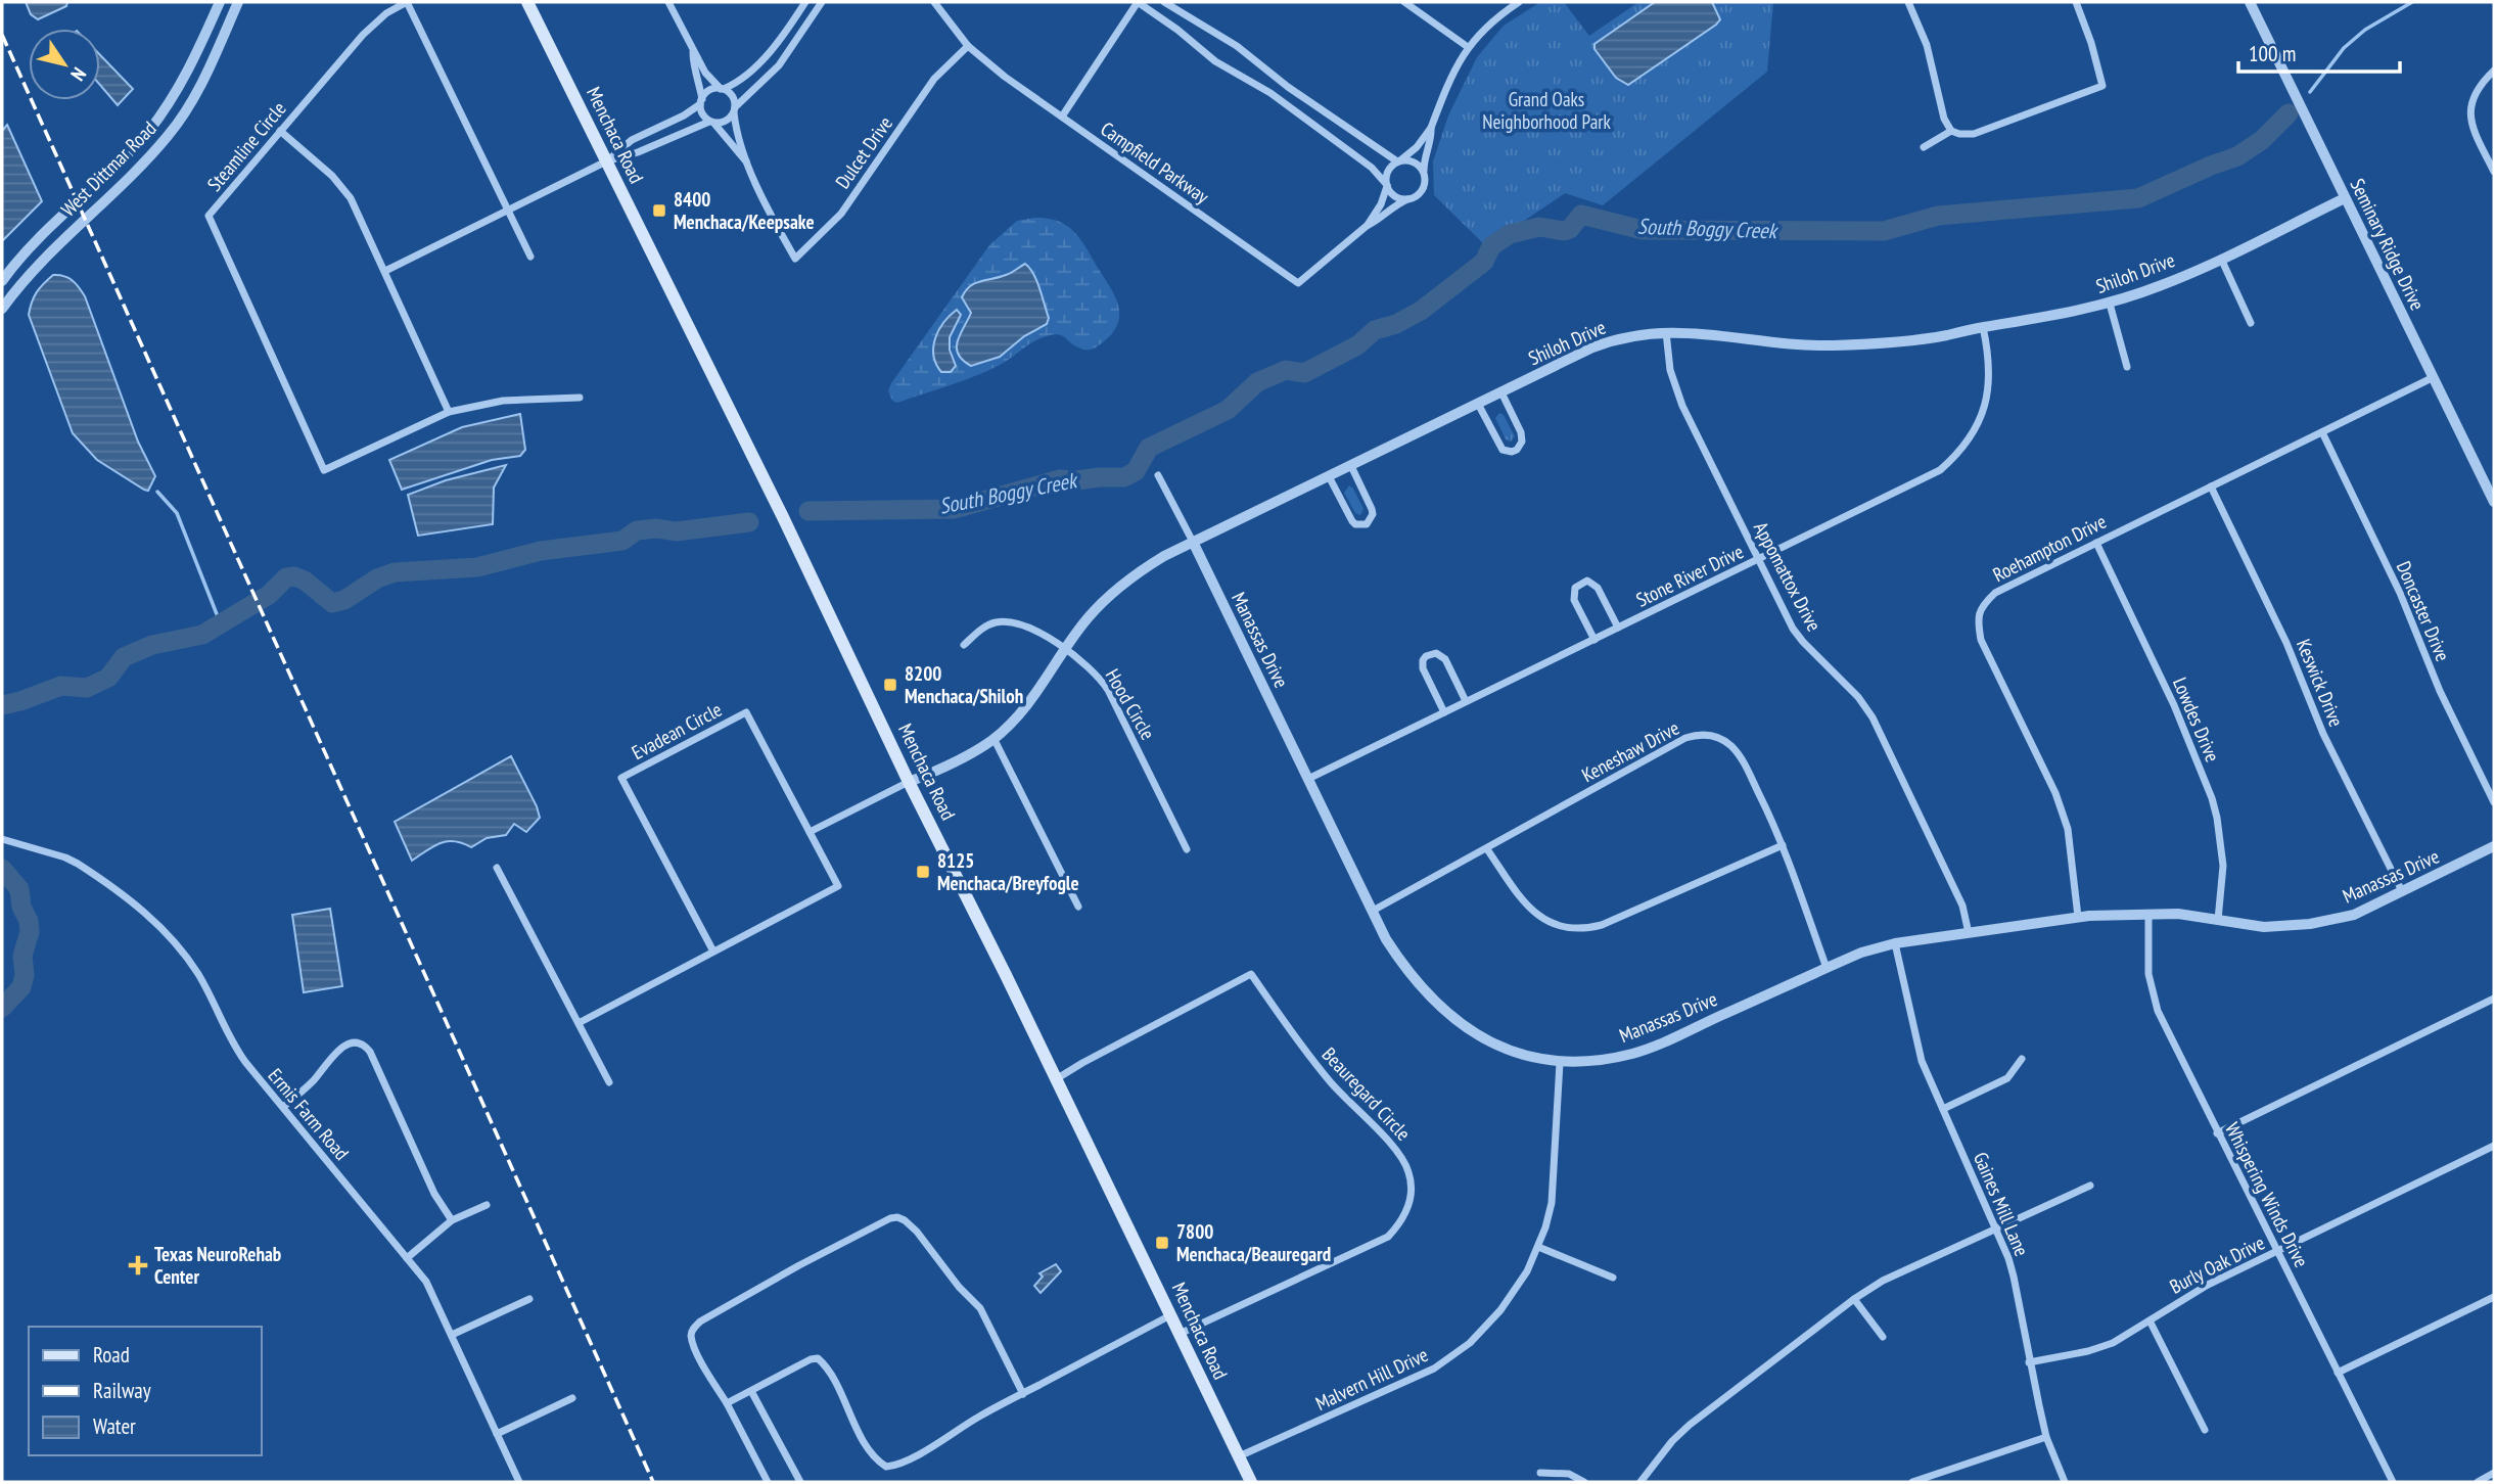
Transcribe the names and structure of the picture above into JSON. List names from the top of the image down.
{
  "streets": {
    "main road": ["Menchaca Road"],
    "street": [
      "Steamline Circle",
      "Dulcet Drive",
      "Campfield Parkway",
      "West Dittmar Road",
      "Seminary Ridge Drive",
      "Shiloh Drive",
      "Roehampton Drive",
      "Stone River Drive",
      "Appomattox Drive",
      "Doncaster Drive",
      "Manassas Drive",
      "Keswick Drive",
      "Hood Circle",
      "Lowdes Drive",
      "Evadean Circle",
      "Keneshaw Drive",
      "Beauregard Circle",
      "Ermis Farm Road",
      "Whispering Winds Drive",
      "Gaines Mill Lane",
      "Burly Oak Drive",
      "Malvern Hill Drive"
    ]
  },
  "crossings": [
    ["Menchaca Road", "Shiloh Drive"],
    ["Menchaca Road", "Beauregard Circle"],
    ["Menchaca Road", "Malvern Hill Drive"],
    ["Dulcet Drive", "Campfield Parkway"],
    ["Seminary Ridge Drive", "Shiloh Drive"],
    ["Seminary Ridge Drive", "Roehampton Drive"],
    ["Shiloh Drive", "Stone River Drive"],
    ["Shiloh Drive", "Appomattox Drive"],
    ["Shiloh Drive", "Manassas Drive"],
    ["Shiloh Drive", "Hood Circle"],
    ["Roehampton Drive", "Doncaster Drive"],
    ["Roehampton Drive", "Manassas Drive"],
    ["Roehampton Drive", "Keswick Drive"],
    ["Roehampton Drive", "Lowdes Drive"],
    ["Stone River Drive", "Appomattox Drive"],
    ["Stone River Drive", "Manassas Drive"],
    ["Appomattox Drive", "Manassas Drive"],
    ["Manassas Drive", "Keswick Drive"],
    ["Manassas Drive", "Lowdes Drive"],
    ["Manassas Drive", "Keneshaw Drive"],
    ["Manassas Drive", "Whispering Winds Drive"],
    ["Manassas Drive", "Gaines Mill Lane"],
    ["Manassas Drive", "Malvern Hill Drive"],
    ["Whispering Winds Drive", "Burly Oak Drive"],
    ["Gaines Mill Lane", "Burly Oak Drive"]
  ],
  "water": ["South Boggy Creek"],
  "parks": ["Grand Oaks Neighborhood Park"],
  "places": {
    "transit": [
      "8400 Menchaca/Keepsake",
      "8200 Menchaca/Shiloh",
      "8125 Menchaca/Breyfogle",
      "7800 Menchaca/Beauregard"
    ],
    "health": ["Texas NeuroRehab Center"]
  },
  "legend": ["Road", "Railway", "Water"],
  "scale_bar": "100 m",
  "north": "bottom right"
}
